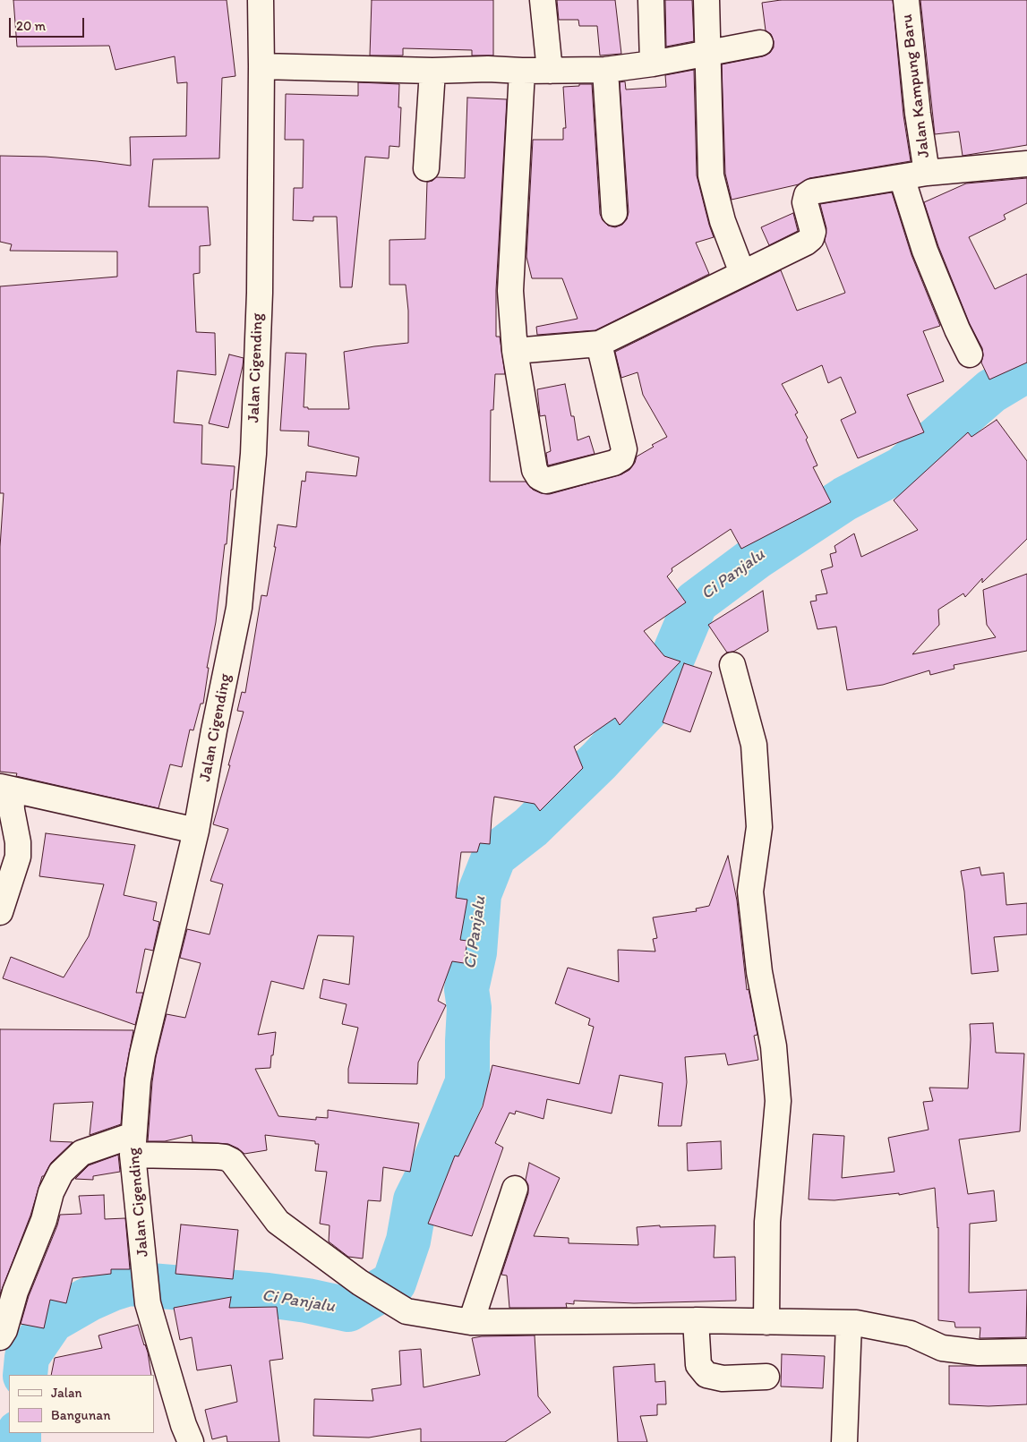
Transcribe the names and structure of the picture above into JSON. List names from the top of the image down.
{
  "streets": {
    "street": ["Jalan Kampung Baru", "Jalan Cigending"]
  },
  "water": ["Ci Panjalu"],
  "legend": ["Jalan", "Bangunan"],
  "scale_bar": "20 m"
}
